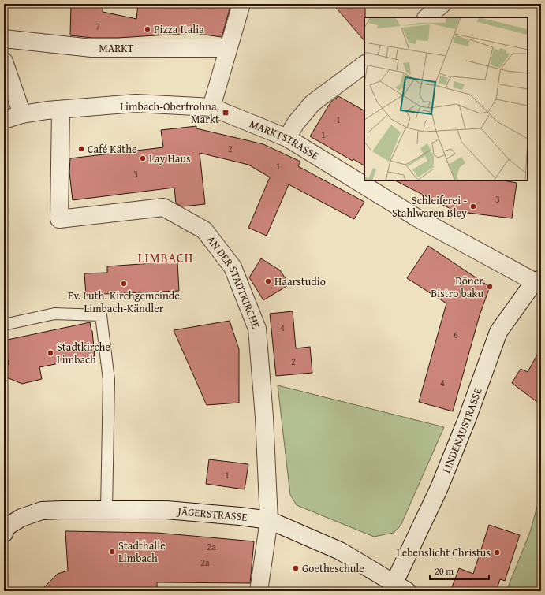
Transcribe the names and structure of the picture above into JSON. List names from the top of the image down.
{
  "streets": {
    "street": [
      "MARKT",
      "MARKTSTRASSE",
      "AN DER STADTKIRCHE",
      "LINDENAUSTRASSE",
      "JÄGERSTRASSE"
    ]
  },
  "crossings": [
    ["MARKTSTRASSE", "AN DER STADTKIRCHE"],
    ["MARKTSTRASSE", "LINDENAUSTRASSE"],
    ["AN DER STADTKIRCHE", "JÄGERSTRASSE"],
    ["LINDENAUSTRASSE", "JÄGERSTRASSE"]
  ],
  "districts": ["LIMBACH"],
  "places": {
    "other": [
      "Pizza Italia",
      "Café Käthe",
      "Lay Haus",
      "Schleiferei - Stahlwaren Bley",
      "Haarstudio",
      "Ev. Luth. Kirchgemeinde Limbach-Kändler",
      "Döner Bistro baku",
      "Stadtkirche Limbach",
      "Stadthalle Limbach",
      "Lebenslicht Christus",
      "Goetheschule"
    ],
    "transit": ["Limbach-Oberfrohna, Markt"]
  },
  "house_numbers": [
    "7",
    "1",
    "1",
    "2",
    "1",
    "3",
    "3",
    "4",
    "6",
    "2",
    "4",
    "1",
    "2a",
    "2a"
  ],
  "scale_bar": "20 m"
}
